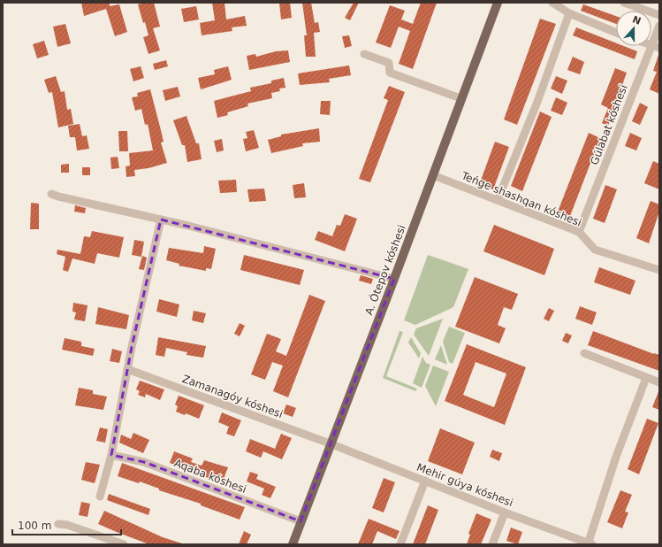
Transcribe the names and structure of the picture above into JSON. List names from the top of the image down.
{
  "streets": {
    "main road": ["A. Ótepov kóshesi"],
    "street": [
      "Gúlabat kóshesi",
      "Teńge shashqan kóshesi",
      "Zamanagóy kóshesi",
      "Aqaba kóshesi",
      "Mehir gúyа kóshesi"
    ]
  },
  "crossings": [
    ["Gúlabat kóshesi", "Teńge shashqan kóshesi"],
    ["Teńge shashqan kóshesi", "A. Ótepov kóshesi"],
    ["A. Ótepov kóshesi", "Zamanagóy kóshesi"],
    ["A. Ótepov kóshesi", "Aqaba kóshesi"],
    ["A. Ótepov kóshesi", "Mehir gúyа kóshesi"],
    ["Zamanagóy kóshesi", "Mehir gúyа kóshesi"]
  ],
  "scale_bar": "100 m",
  "north": "top"
}
